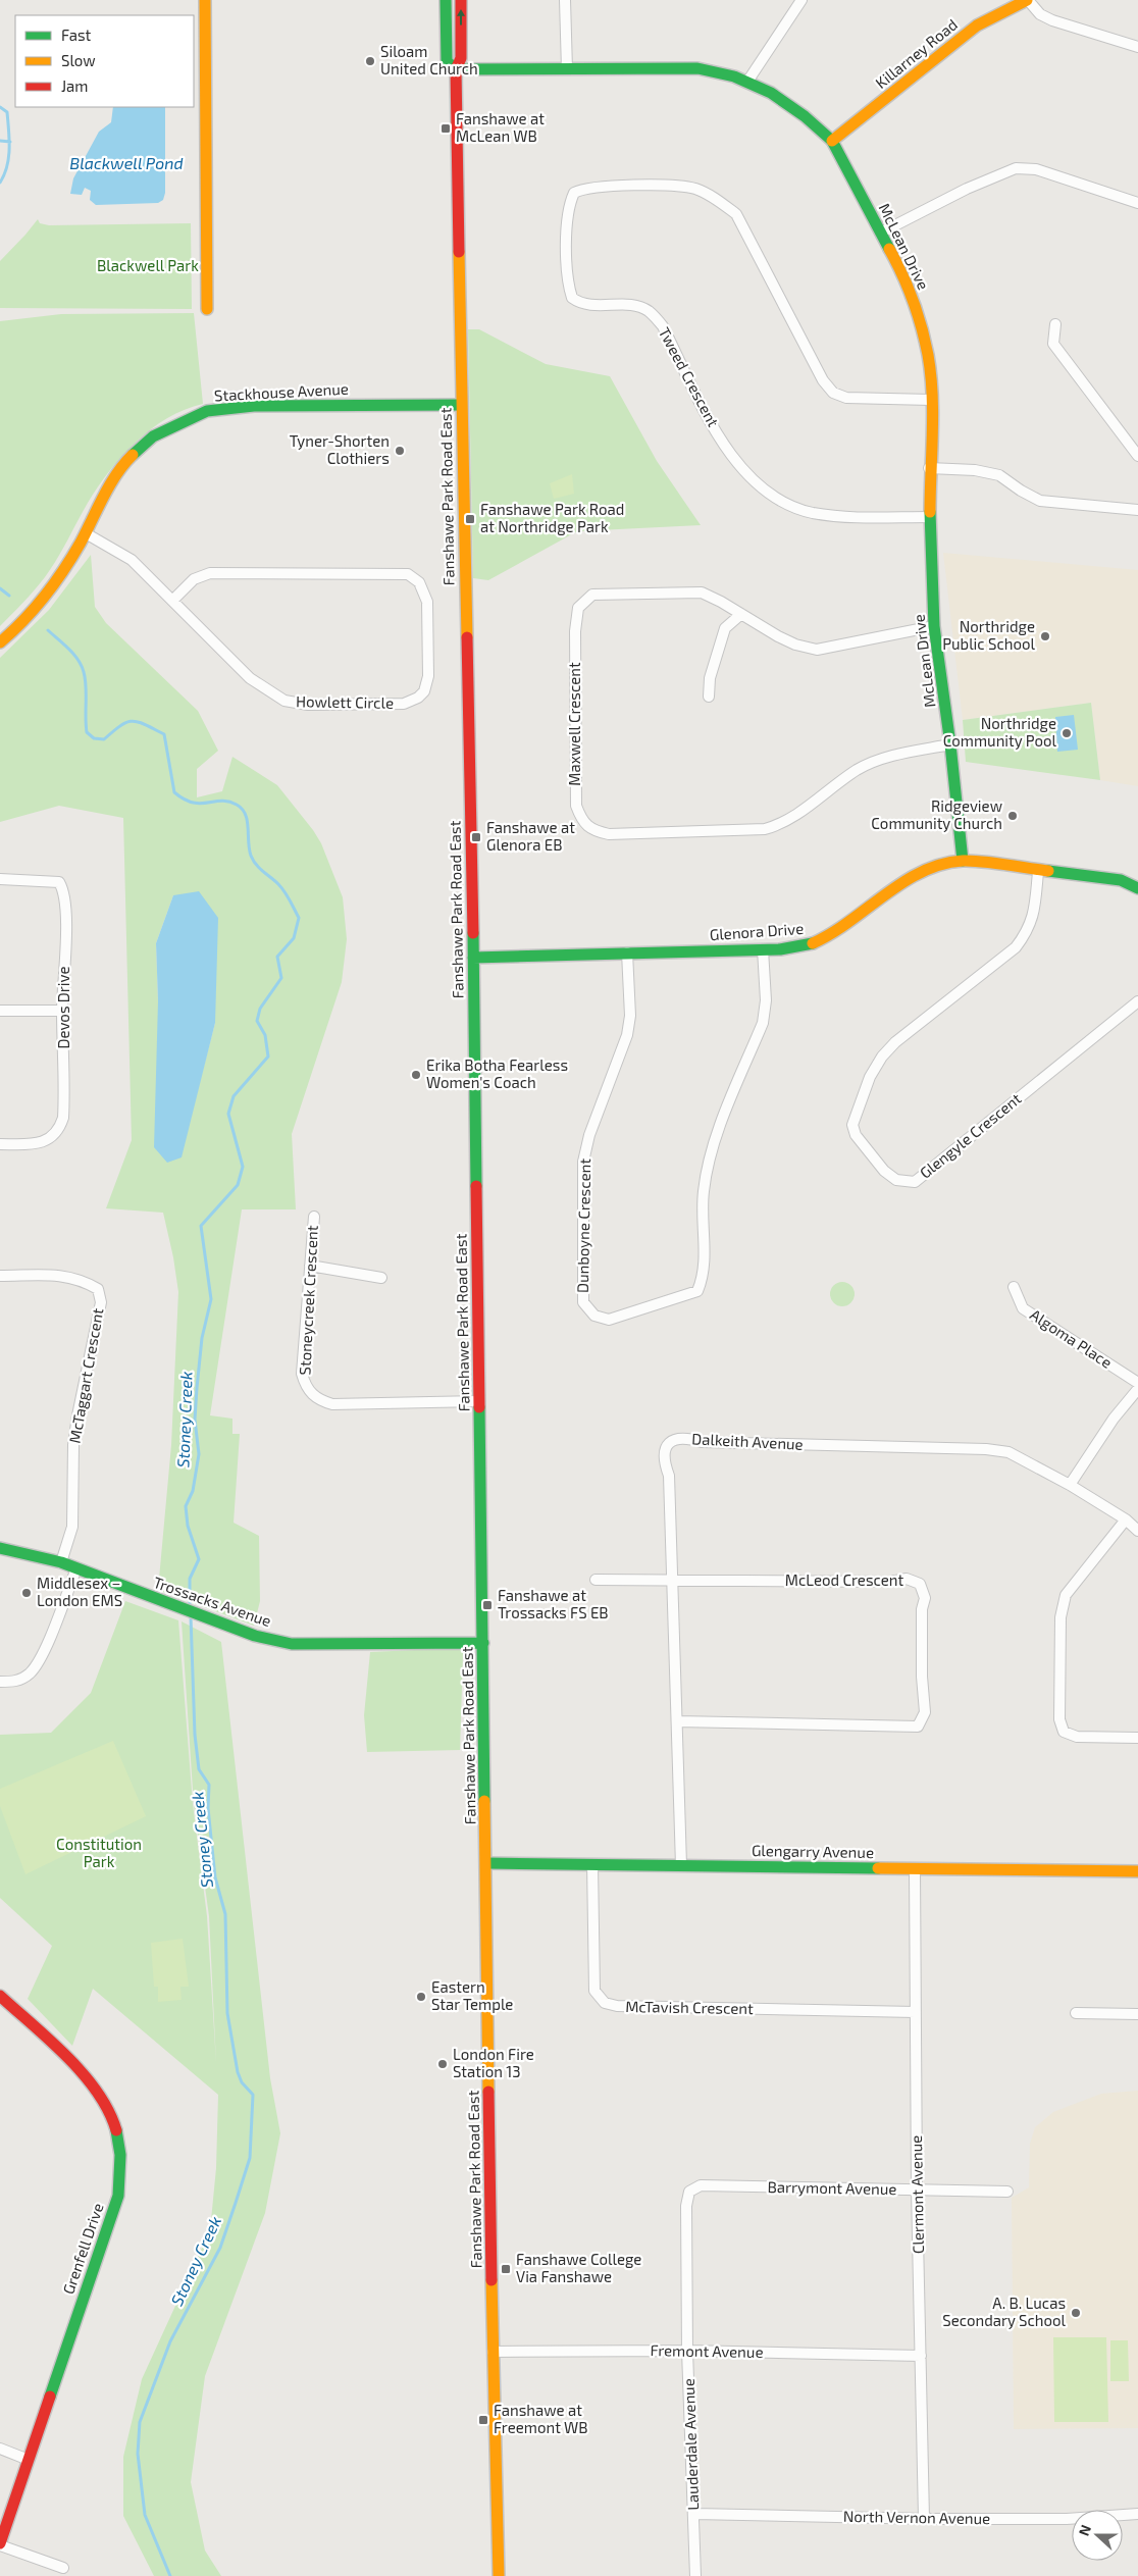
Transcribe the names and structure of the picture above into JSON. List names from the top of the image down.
{
  "streets": {
    "street": [
      "Killarney Road",
      "McLean Drive",
      "Tweed Crescent",
      "Stackhouse Avenue",
      "Fanshawe Park Road East",
      "Howlett Circle",
      "Maxwell Crescent",
      "Glenora Drive",
      "Devos Drive",
      "Glengyle Crescent",
      "Dunboyne Crescent",
      "Stoneycreek Crescent",
      "Algoma Place",
      "McTaggart Crescent",
      "Dalkeith Avenue",
      "McLeod Crescent",
      "Trossacks Avenue",
      "Glengarry Avenue",
      "McTavish Crescent",
      "Barrymont Avenue",
      "Clermont Avenue",
      "Grenfell Drive",
      "Fremont Avenue",
      "Lauderdale Avenue",
      "North Vernon Avenue"
    ]
  },
  "crossings": [
    ["Killarney Road", "McLean Drive"],
    ["McLean Drive", "Tweed Crescent"],
    ["McLean Drive", "Fanshawe Park Road East"],
    ["McLean Drive", "Maxwell Crescent"],
    ["McLean Drive", "Glenora Drive"],
    ["Stackhouse Avenue", "Fanshawe Park Road East"],
    ["Stackhouse Avenue", "Howlett Circle"],
    ["Fanshawe Park Road East", "Glenora Drive"],
    ["Fanshawe Park Road East", "Stoneycreek Crescent"],
    ["Fanshawe Park Road East", "Trossacks Avenue"],
    ["Fanshawe Park Road East", "Glengarry Avenue"],
    ["Fanshawe Park Road East", "Fremont Avenue"],
    ["Glenora Drive", "Glengyle Crescent"],
    ["Glenora Drive", "Dunboyne Crescent"],
    ["McTaggart Crescent", "Trossacks Avenue"],
    ["Dalkeith Avenue", "McLeod Crescent"],
    ["Dalkeith Avenue", "Glengarry Avenue"],
    ["Glengarry Avenue", "McTavish Crescent"],
    ["Glengarry Avenue", "Clermont Avenue"],
    ["McTavish Crescent", "Clermont Avenue"],
    ["Barrymont Avenue", "Clermont Avenue"],
    ["Barrymont Avenue", "Lauderdale Avenue"],
    ["Clermont Avenue", "Fremont Avenue"],
    ["Clermont Avenue", "North Vernon Avenue"],
    ["Fremont Avenue", "Lauderdale Avenue"],
    ["Lauderdale Avenue", "North Vernon Avenue"]
  ],
  "water": ["Blackwell Pond", "Stoney Creek"],
  "parks": ["Blackwell Park", "Constitution Park"],
  "places": {
    "other": [
      "Siloam United Church",
      "Tyner-Shorten Clothiers",
      "Northridge Public School",
      "Northridge Community Pool",
      "Ridgeview Community Church",
      "Erika Botha Fearless Women's Coach",
      "Middlesex – London EMS",
      "Eastern Star Temple",
      "London Fire Station 13",
      "A. B. Lucas Secondary School"
    ],
    "transit": [
      "Fanshawe at McLean WB",
      "Fanshawe Park Road at Northridge Park",
      "Fanshawe at Glenora EB",
      "Fanshawe at Trossacks FS EB",
      "Fanshawe College Via Fanshawe",
      "Fanshawe at Freemont WB"
    ]
  },
  "legend": ["Fast", "Slow", "Jam"],
  "north": "left"
}
